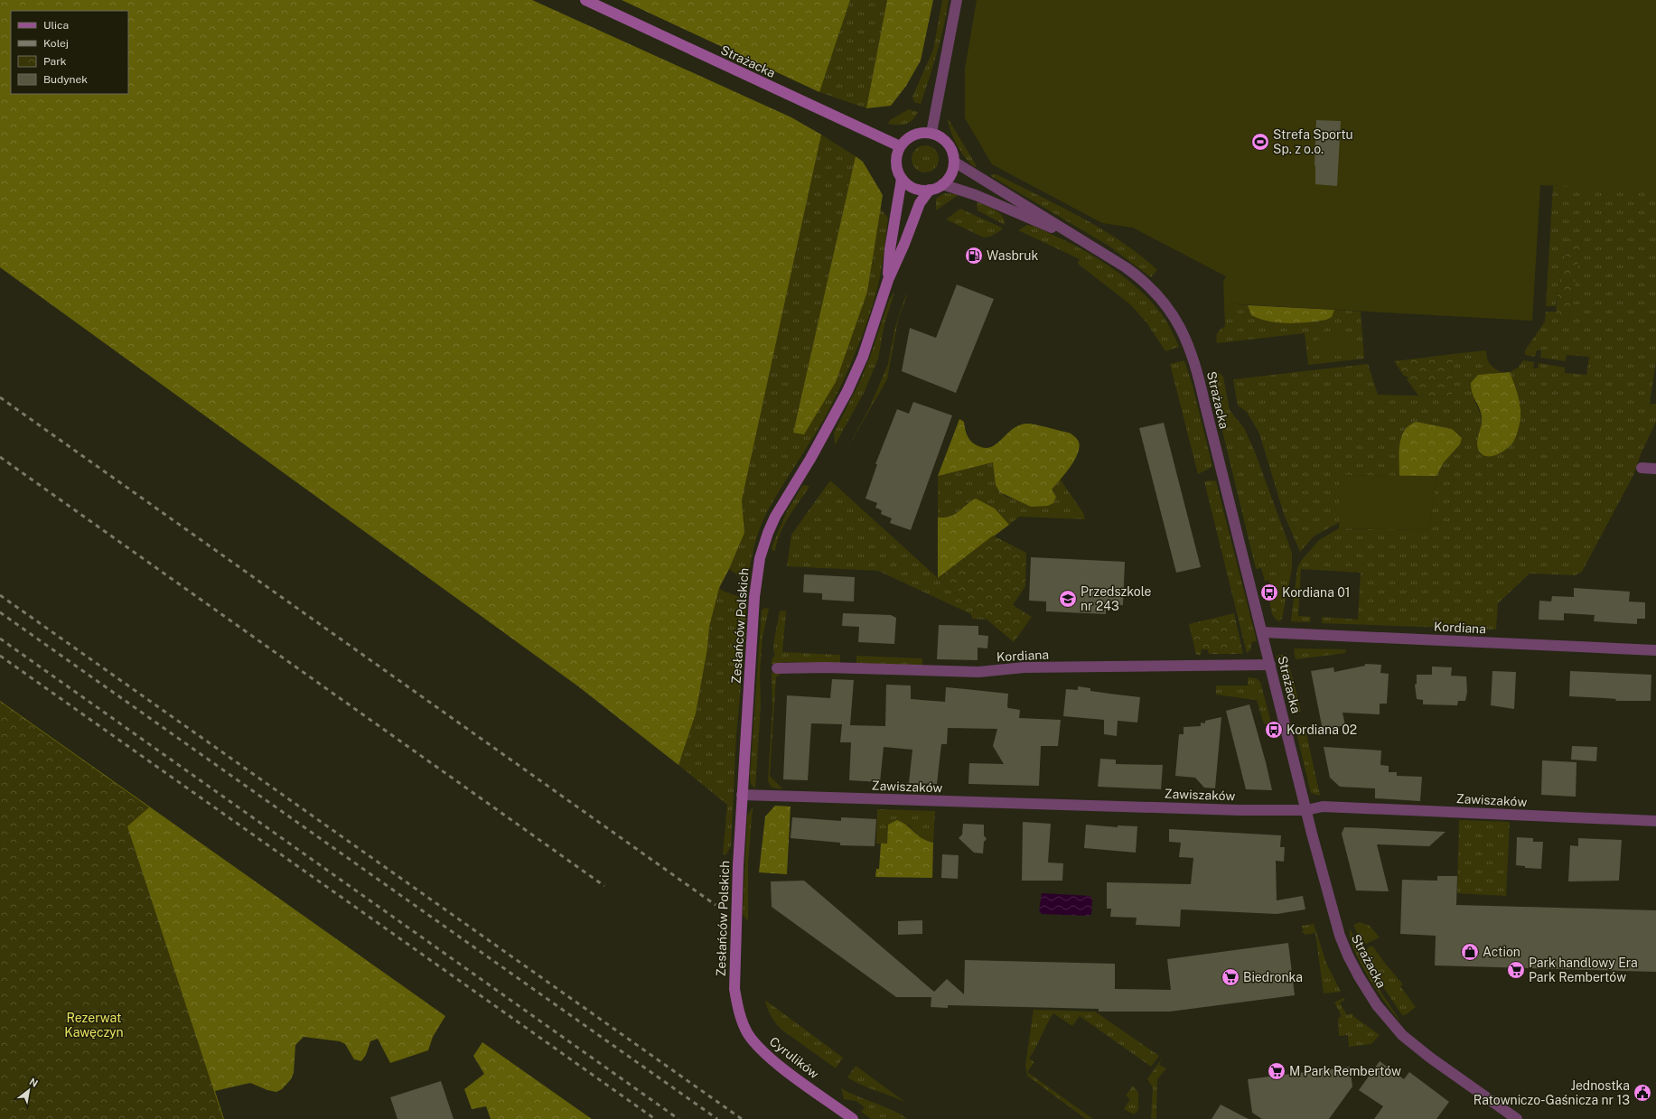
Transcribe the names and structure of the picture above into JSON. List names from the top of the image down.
{
  "streets": {
    "main road": ["Strażacka", "Zesłańców Polskich", "Cyrulików"],
    "street": ["Kordiana", "Zawiszaków"]
  },
  "crossings": [
    ["Strażacka", "Zesłańców Polskich"],
    ["Strażacka", "Kordiana"],
    ["Strażacka", "Zawiszaków"],
    ["Zesłańców Polskich", "Zawiszaków"],
    ["Zesłańców Polskich", "Cyrulików"]
  ],
  "parks": ["Rezerwat Kawęczyn"],
  "places": {
    "sports": ["Strefa Sportu Sp. z o.o."],
    "fuel station": ["Wasbruk"],
    "bus stop": ["Kordiana 01", "Kordiana 02"],
    "school or university": ["Przedszkole nr 243"],
    "shop": ["Action"],
    "supermarket": ["Park handlowy Era Park Rembertów", "Biedronka", "M Park Rembertów"],
    "public building": ["Jednostka Ratowniczo-Gaśnicza nr 13"]
  },
  "legend": [
    "Ulica",
    "Kolej",
    "Park",
    "Budynek"
  ],
  "north": "top right"
}
